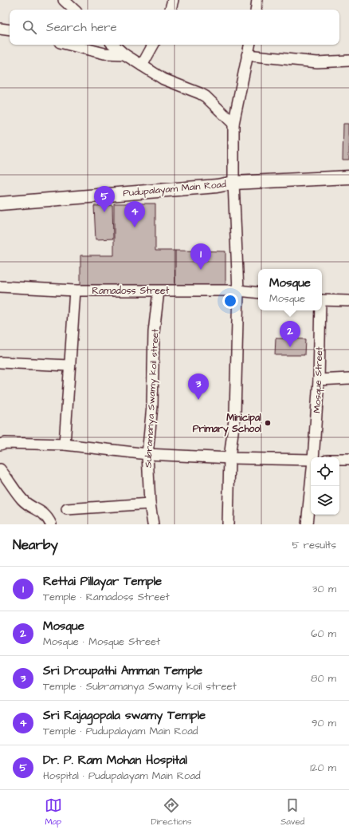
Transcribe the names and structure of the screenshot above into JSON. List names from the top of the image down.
{
  "streets": {
    "street": [
      "Pudupalayam Main Road",
      "Ramadoss Street",
      "Mosque Street",
      "Subramanya Swamy koil street"
    ]
  },
  "crossings": [
    ["Ramadoss Street", "Subramanya Swamy koil street"]
  ],
  "places": ["Minicipal Primary School"],
  "page": {
    "search": "Search here",
    "pins": [
      "5",
      "4",
      "1",
      "2",
      "3"
    ],
    "popup": ["Mosque", "Mosque"],
    "heading": ["Nearby", "5 results"],
    "list": [
      {
        "mark": "1",
        "name": "Rettai Pillayar Temple",
        "note": "Temple · Ramadoss Street",
        "value": "30 m"
      },
      {
        "mark": "2",
        "name": "Mosque",
        "note": "Mosque · Mosque Street",
        "value": "60 m"
      },
      {
        "mark": "3",
        "name": "Sri Droupathi Amman Temple",
        "note": "Temple · Subramanya Swamy koil street",
        "value": "80 m"
      },
      {
        "mark": "4",
        "name": "Sri Rajagopala swamy Temple",
        "note": "Temple · Pudupalayam Main Road",
        "value": "90 m"
      },
      {
        "mark": "5",
        "name": "Dr. P. Ram Mohan Hospital",
        "note": "Hospital · Pudupalayam Main Road",
        "value": "120 m"
      }
    ],
    "nav": ["Map", "Directions", "Saved"]
  }
}
